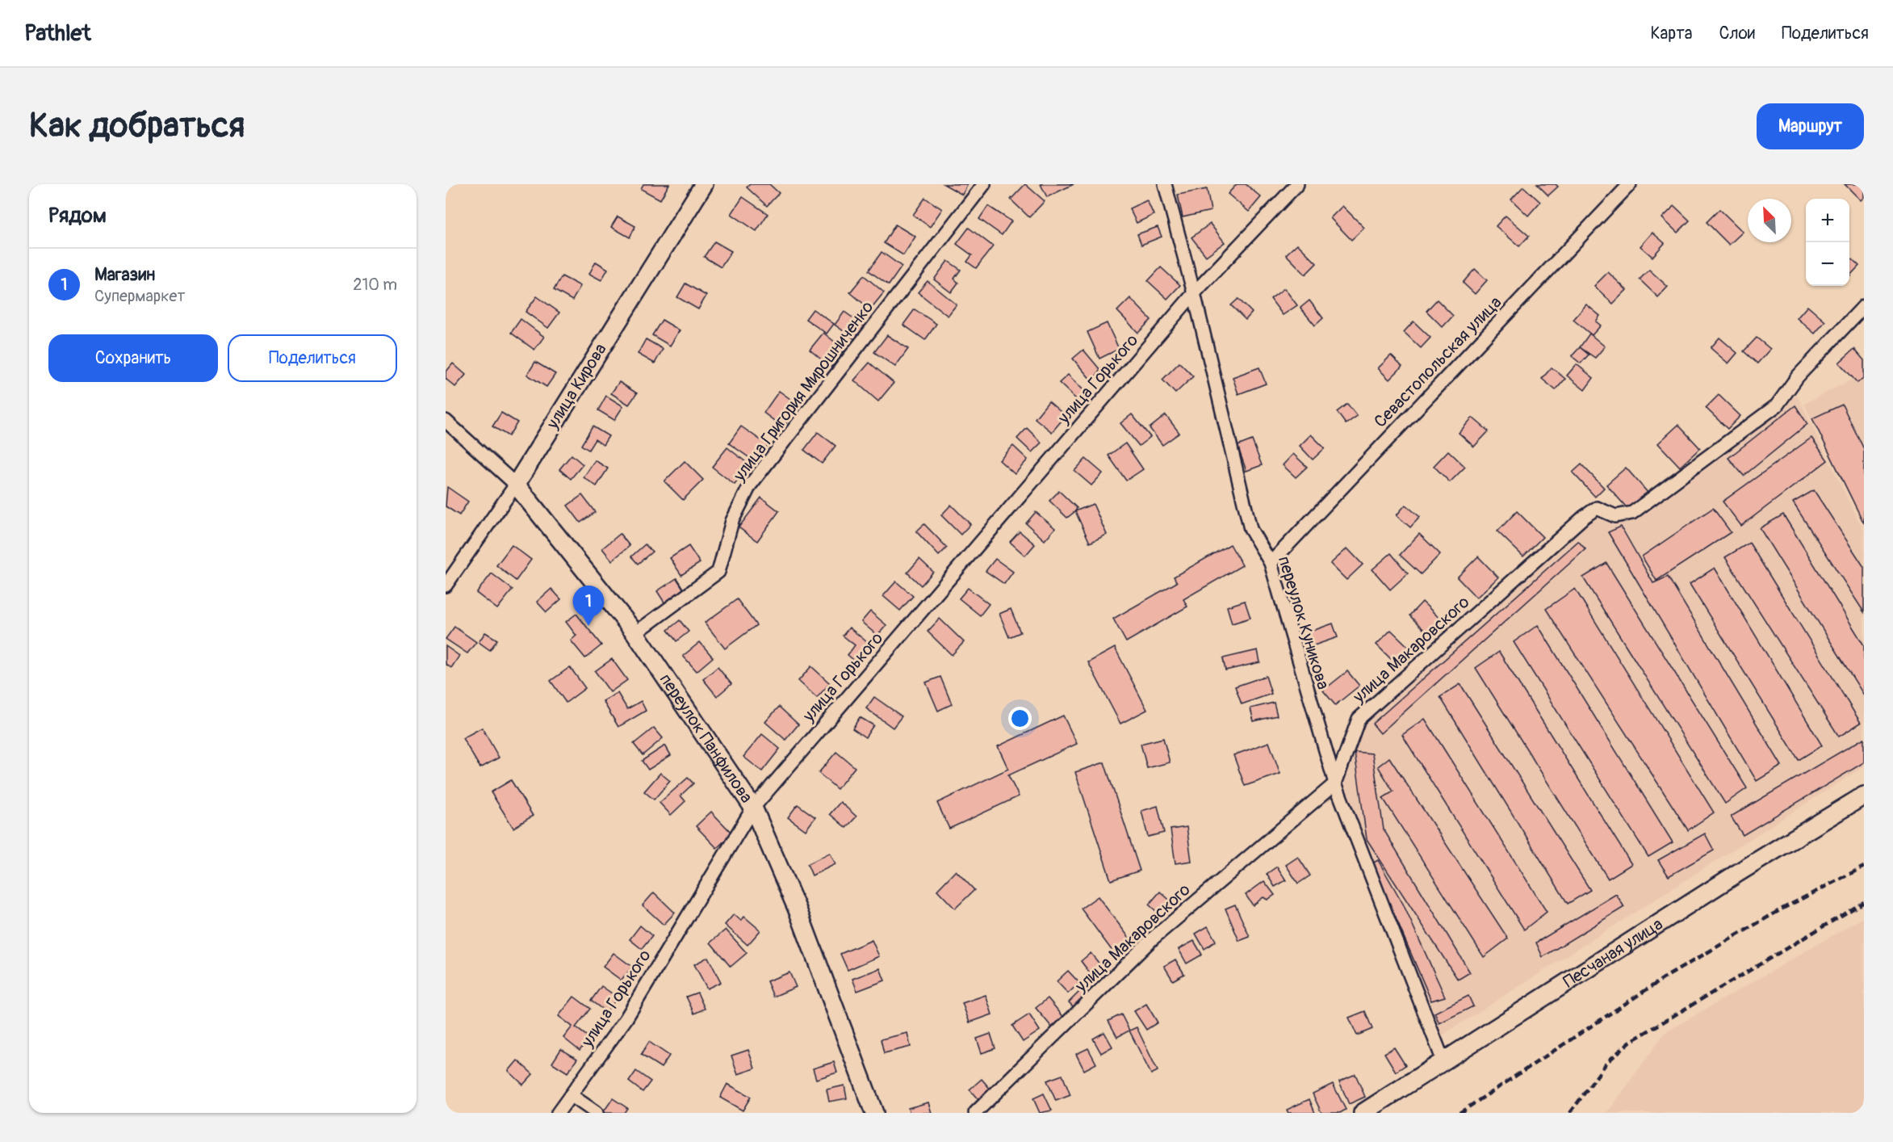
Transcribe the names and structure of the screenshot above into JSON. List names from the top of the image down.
{
  "streets": {
    "street": [
      "Севастопольская улица",
      "улица Горького",
      "улица Кирова",
      "улица Григория Мирошниченко",
      "переулок Куникова",
      "улица Макаровского",
      "переулок Панфилова",
      "Песчаная улица"
    ]
  },
  "crossings": [
    ["Севастопольская улица", "переулок Куникова"],
    ["улица Горького", "переулок Куникова"],
    ["улица Горького", "переулок Панфилова"],
    ["улица Кирова", "переулок Панфилова"],
    ["улица Григория Мирошниченко", "переулок Панфилова"],
    ["переулок Куникова", "улица Макаровского"],
    ["переулок Куникова", "Песчаная улица"]
  ],
  "north": "top left",
  "page": {
    "header": "Pathlet",
    "nav": ["Карта", "Слои", "Поделиться"],
    "buttons": [
      "Маршрут",
      ["Сохранить", "Поделиться"]
    ],
    "title": "Как добраться",
    "heading": "Рядом",
    "map_buttons": ["+", "−"],
    "list": [
      {
        "mark": "1",
        "name": "Магазин",
        "note": "Супермаркет",
        "value": "210 m"
      }
    ],
    "pins": "1"
  }
}
